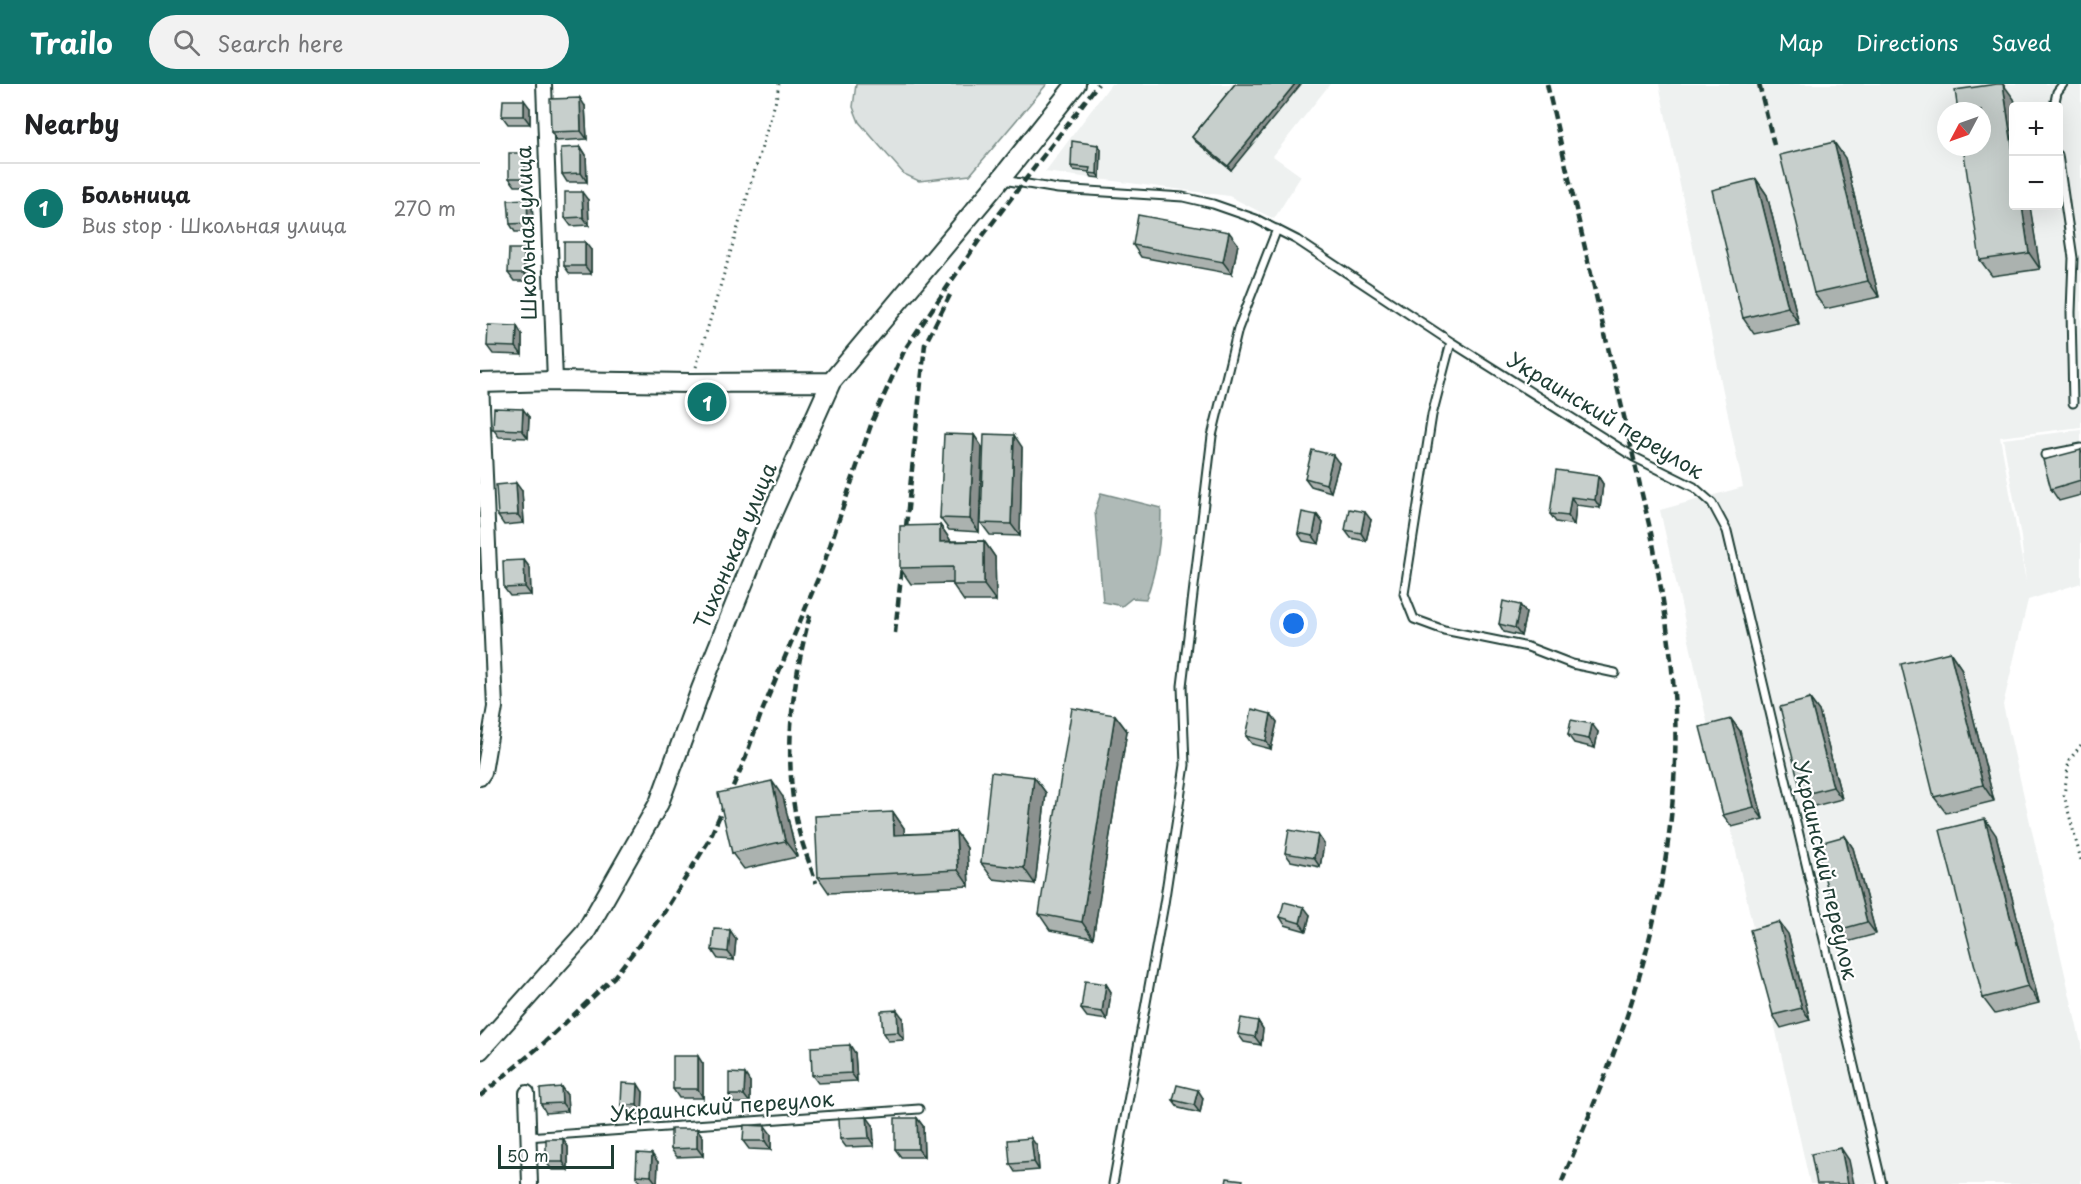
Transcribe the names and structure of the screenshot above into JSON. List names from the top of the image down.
{
  "streets": {
    "street": ["Школьная улица", "Тихонькая улица"],
    "lane": ["Украинский переулок"]
  },
  "crossings": [
    ["Украинский переулок", "Тихонькая улица"]
  ],
  "scale_bar": "50 m",
  "north": "bottom left",
  "page": {
    "header": "Trailo",
    "search": "Search here",
    "nav": ["Map", "Directions", "Saved"],
    "heading": "Nearby",
    "map_buttons": ["+", "−"],
    "list": [
      {
        "mark": "1",
        "name": "Больница",
        "note": "Bus stop · Школьная улица",
        "value": "270 m"
      }
    ],
    "pins": "1",
    "scale": "50 m"
  }
}
